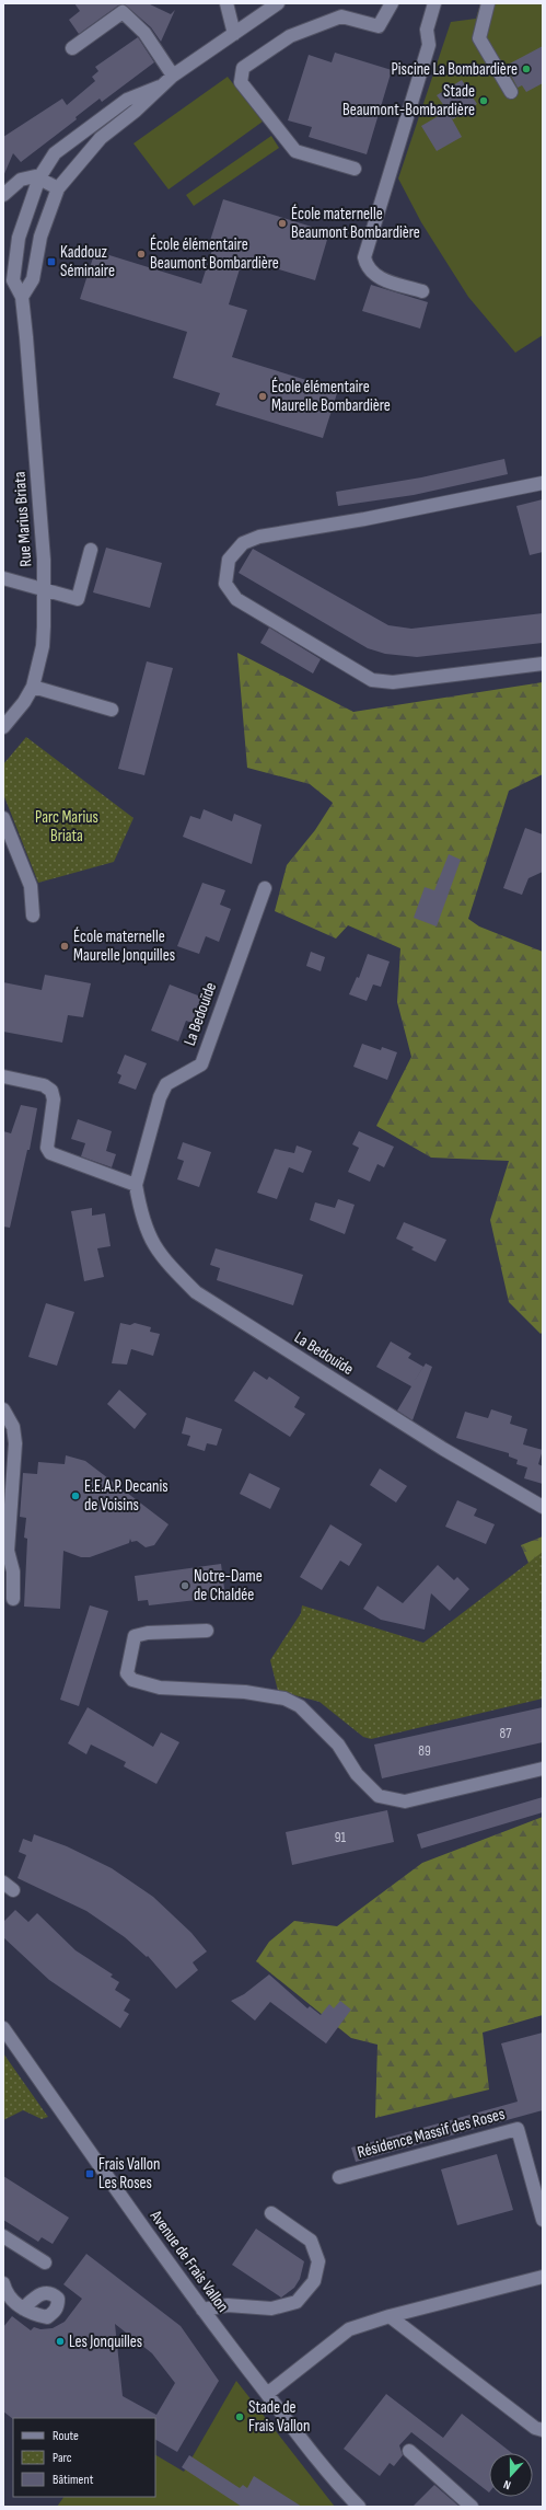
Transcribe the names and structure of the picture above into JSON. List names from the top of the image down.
{
  "streets": {
    "street": [
      "Rue Marius Briata",
      "La Bedouïde",
      "Résidence Massif des Roses",
      "Avenue de Frais Vallon"
    ]
  },
  "parks": ["Parc Marius Briata"],
  "places": {
    "other": [
      "Piscine La Bombardière",
      "Stade Beaumont-Bombardière",
      "École maternelle Beaumont Bombardière",
      "École élémentaire Beaumont Bombardière",
      "École élémentaire Maurelle Bombardière",
      "École maternelle Maurelle Jonquilles",
      "E.E.A.P. Decanis de Voisins",
      "Notre-Dame de Chaldée",
      "Les Jonquilles",
      "Stade de Frais Vallon"
    ],
    "transit": ["Kaddouz Séminaire", "Frais Vallon Les Roses"]
  },
  "house_numbers": ["87", "89", "91"],
  "legend": ["Route", "Parc", "Bâtiment"],
  "north": "bottom"
}
